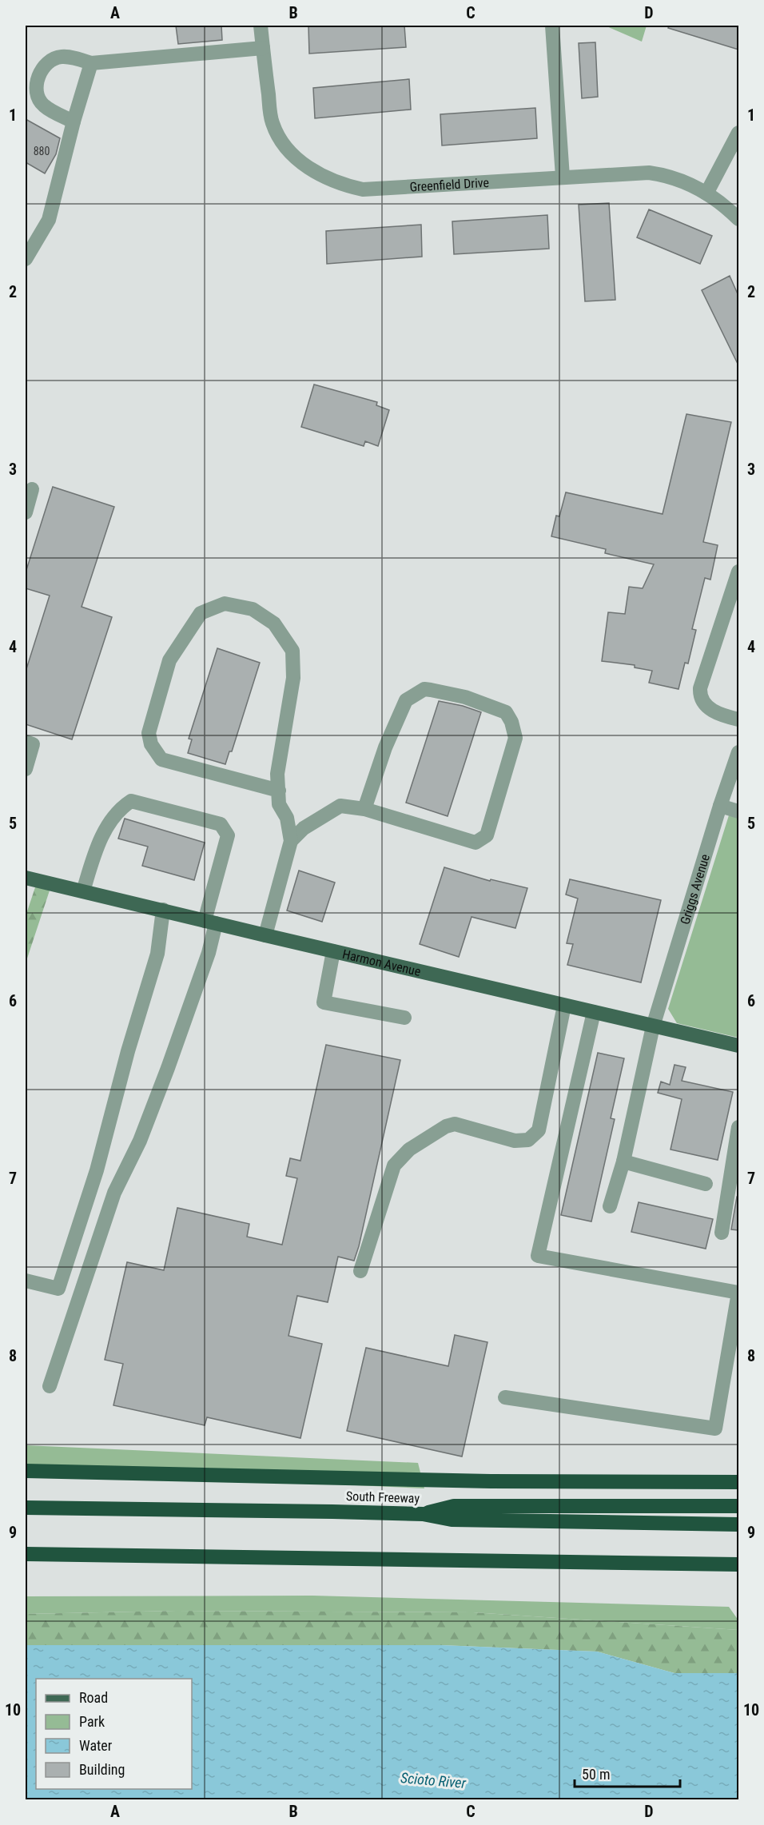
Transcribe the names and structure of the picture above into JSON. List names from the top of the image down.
{
  "streets": {
    "highway": ["South Freeway"],
    "main road": ["Harmon Avenue"],
    "street": ["Greenfield Drive", "Griggs Avenue"]
  },
  "crossings": [
    ["Griggs Avenue", "Harmon Avenue"]
  ],
  "water": ["Scioto River"],
  "house_numbers": ["880"],
  "legend": [
    "Road",
    "Park",
    "Water",
    "Building"
  ],
  "scale_bar": "50 m",
  "grid": {
    "columns": [
      "A",
      "B",
      "C",
      "D"
    ],
    "rows": [
      "1",
      "2",
      "3",
      "4",
      "5",
      "6",
      "7",
      "8",
      "9",
      "10"
    ]
  }
}
